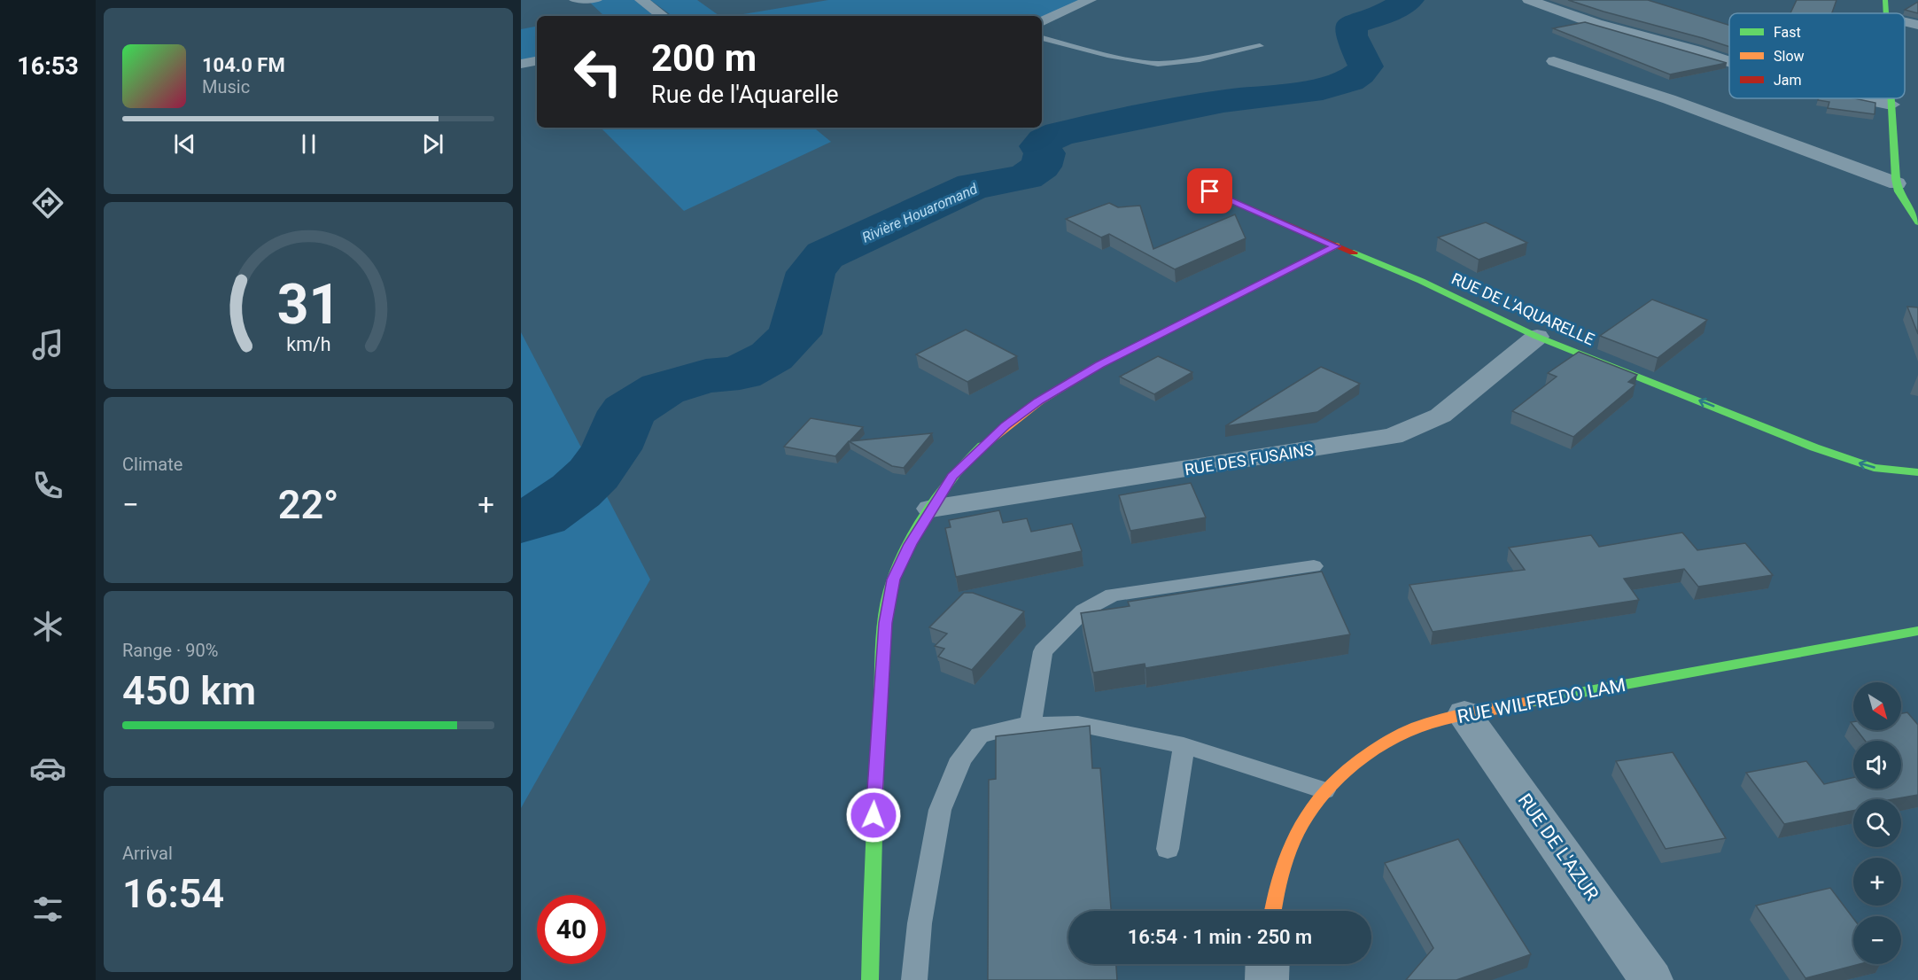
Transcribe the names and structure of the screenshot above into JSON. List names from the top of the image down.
{
  "streets": {
    "street": [
      "RUE DE L'AQUARELLE",
      "RUE DES FUSAINS",
      "RUE WILFREDO LAM",
      "RUE DE L'AZUR"
    ]
  },
  "crossings": [
    ["RUE DE L'AQUARELLE", "RUE DES FUSAINS"],
    ["RUE WILFREDO LAM", "RUE DE L'AZUR"]
  ],
  "one_way": ["RUE DE L'AQUARELLE"],
  "water": ["Rivière Houaromand"],
  "legend": ["Fast", "Slow", "Jam"],
  "north": "bottom right",
  "page": {
    "tabs": "16:53",
    "turn": ["200 m", "Rue de l'Aquarelle"],
    "song": ["104.0 FM", "Music"],
    "tile": [
      "Climate",
      ["Range · 90%", "450 km"],
      ["Arrival", "16:54"]
    ],
    "heat": ["−", "22°", "+"],
    "map_buttons": ["+", "−"],
    "limit": "40",
    "trip": "16:54 · 1 min · 250 m",
    "gauge": ["31", "km/h"]
  }
}
